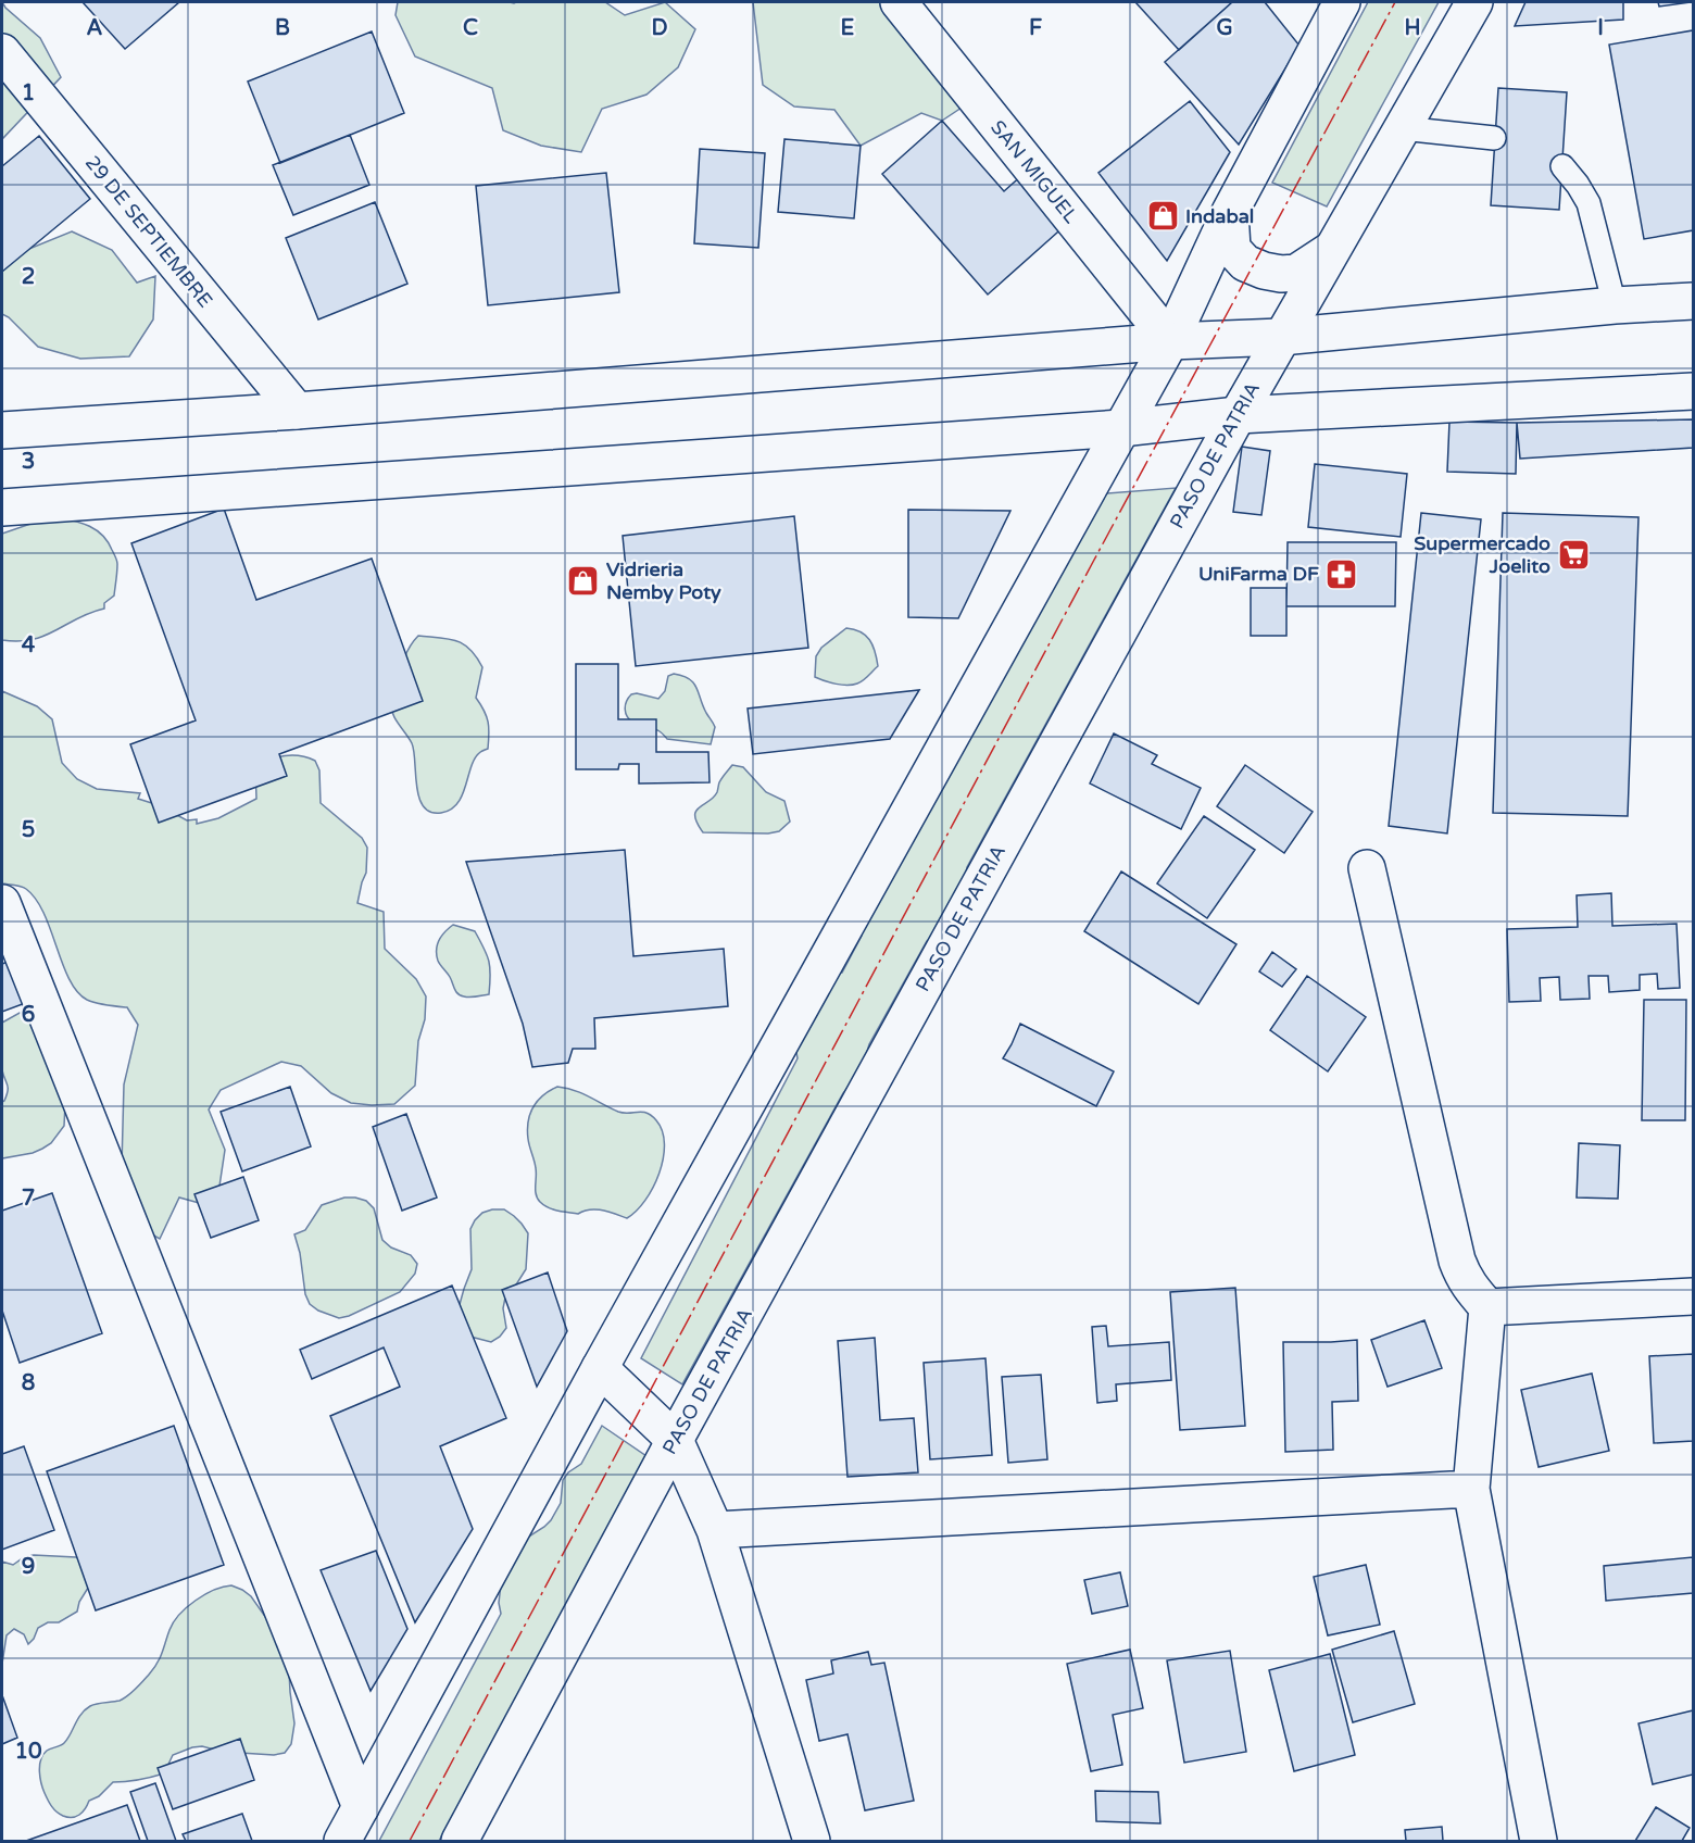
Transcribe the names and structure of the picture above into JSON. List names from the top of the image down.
{
  "streets": {
    "main road": ["SAN MIGUEL", "29 DE SEPTIEMBRE", "PASO DE PATRIA"]
  },
  "places": {
    "shop": ["Indabal", "Vidrieria Nemby Poty"],
    "supermarket": ["Supermercado Joelito"],
    "pharmacy": ["UniFarma DF"]
  },
  "grid": {
    "columns": [
      "A",
      "B",
      "C",
      "D",
      "E",
      "F",
      "G",
      "H",
      "I"
    ],
    "rows": [
      "1",
      "2",
      "3",
      "4",
      "5",
      "6",
      "7",
      "8",
      "9",
      "10"
    ]
  }
}
